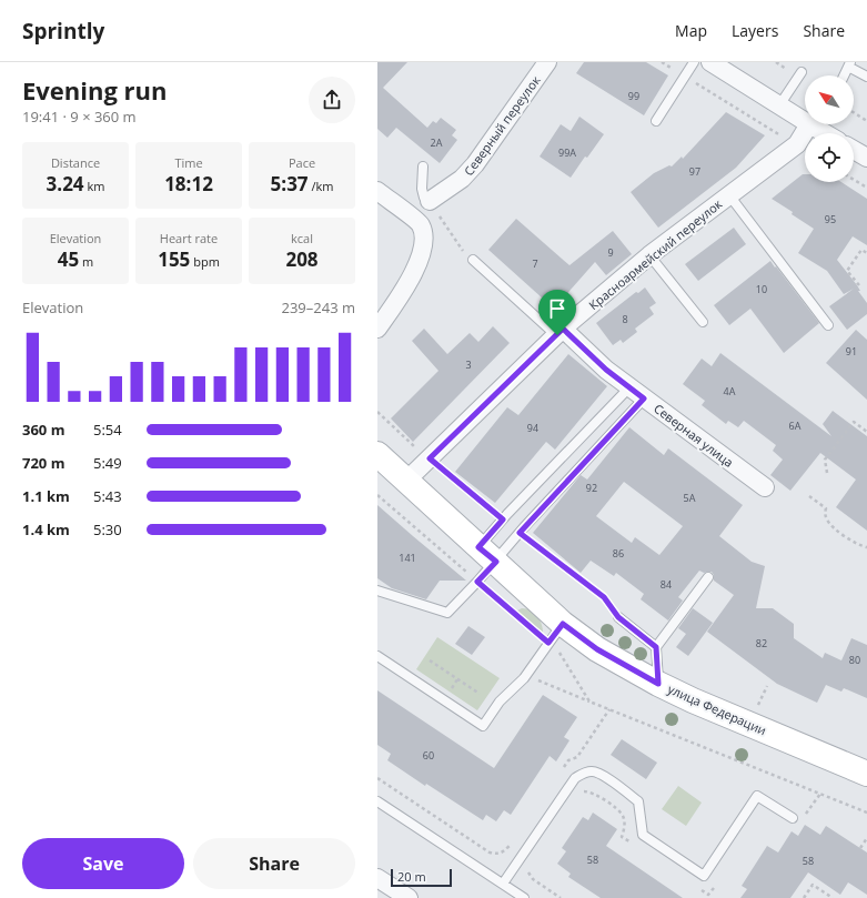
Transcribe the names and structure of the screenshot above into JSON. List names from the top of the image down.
{
  "streets": {
    "main road": ["улица Федерации"],
    "street": ["Северный переулок", "Красноармейский переулок", "Северная улица"]
  },
  "crossings": [
    ["Красноармейский переулок", "Северная улица"],
    ["Красноармейский переулок", "улица Федерации"]
  ],
  "house_numbers": [
    "99",
    "2А",
    "99А",
    "97",
    "95",
    "9",
    "7",
    "10",
    "8",
    "91",
    "3",
    "4А",
    "6А",
    "94",
    "92",
    "5А",
    "86",
    "141",
    "84",
    "82",
    "80",
    "60",
    "58",
    "58"
  ],
  "scale_bar": "20 m",
  "north": "top left",
  "page": {
    "header": "Sprintly",
    "nav": ["Map", "Layers", "Share"],
    "heading": ["Evening run", "19:41 · 9 × 360 m"],
    "stats": [
      ["Distance", "3.24 km"],
      ["Time", "18:12"],
      ["Pace", "5:37 /km"],
      ["Elevation", "45 m"],
      ["Heart rate", "155 bpm"],
      ["kcal", "208"]
    ],
    "chart": ["Elevation", "239–243 m"],
    "list": [
      {
        "name": "360 m",
        "note": "5:54"
      },
      {
        "name": "720 m",
        "note": "5:49"
      },
      {
        "name": "1.1 km",
        "note": "5:43"
      },
      {
        "name": "1.4 km",
        "note": "5:30"
      }
    ],
    "buttons": ["Save", "Share"],
    "scale": "20 m"
  }
}
